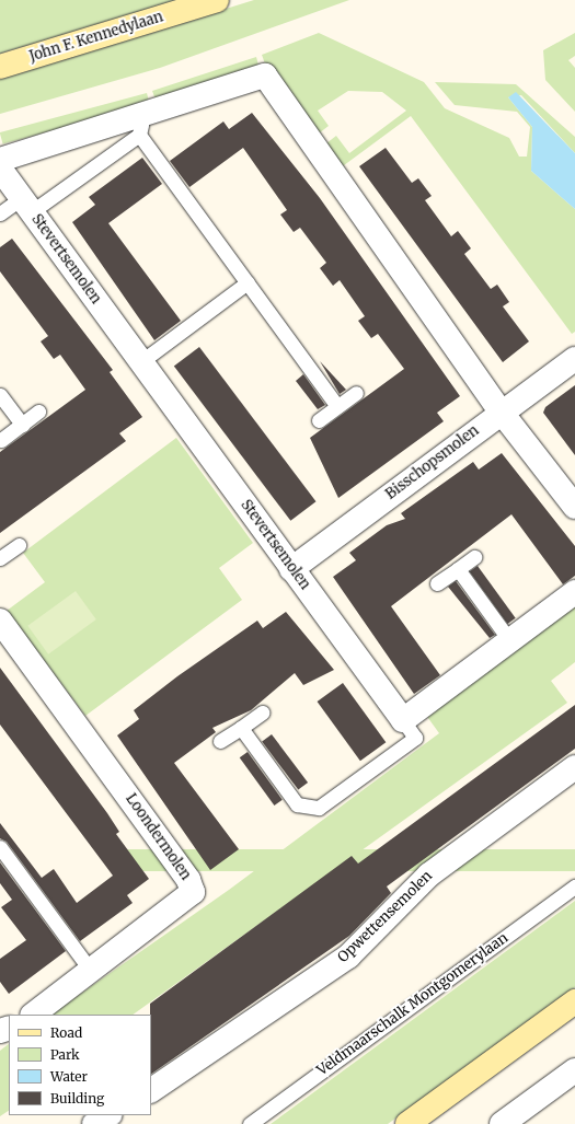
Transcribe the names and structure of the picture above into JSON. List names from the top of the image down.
{
  "streets": {
    "main road": ["John F. Kennedylaan"],
    "street": [
      "Stevertsemolen",
      "Bisschopsmolen",
      "Loondermolen",
      "Opwettensemolen"
    ],
    "lane": ["Veldmaarschalk Montgomerylaan"]
  },
  "crossings": [
    ["Stevertsemolen", "Bisschopsmolen"]
  ],
  "legend": [
    "Road",
    "Park",
    "Water",
    "Building"
  ]
}
